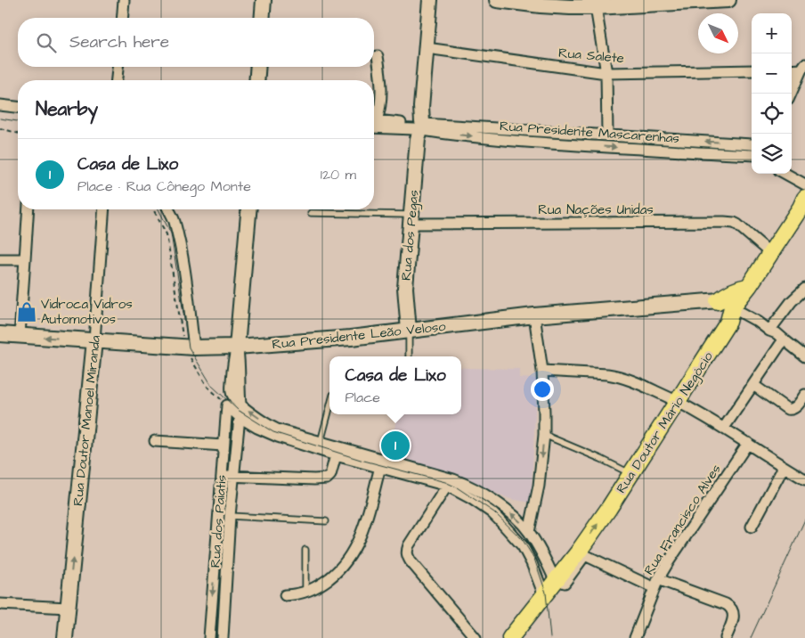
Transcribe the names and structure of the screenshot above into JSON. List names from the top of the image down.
{
  "streets": {
    "main road": [
      "Rua dos Pegas",
      "Rua Presidente Leão Veloso",
      "Rua Doutor Manoel Miranda",
      "Rua Doutor Mário Negócio"
    ],
    "street": [
      "Rua Salete",
      "Rua Presidente Mascarenhas",
      "Rua Nações Unidas",
      "Rua Francisco Alves",
      "Rua dos Paiatis"
    ]
  },
  "crossings": [
    ["Rua Salete", "Rua dos Pegas"],
    ["Rua Presidente Mascarenhas", "Rua dos Pegas"],
    ["Rua Nações Unidas", "Rua dos Pegas"],
    ["Rua Nações Unidas", "Rua Doutor Mário Negócio"],
    ["Rua dos Pegas", "Rua Presidente Leão Veloso"],
    ["Rua Presidente Leão Veloso", "Rua Doutor Manoel Miranda"]
  ],
  "one_way": ["Rua Doutor Manoel Miranda"],
  "places": {
    "shop": ["Vidroca Vidros Automotivos"]
  },
  "north": "bottom right",
  "page": {
    "map_buttons": ["+", "−"],
    "search": "Search here",
    "heading": "Nearby",
    "list": [
      {
        "mark": "1",
        "name": "Casa de Lixo",
        "note": "Place · Rua Cônego Monte",
        "value": "120 m"
      }
    ],
    "popup": ["Casa de Lixo", "Place"],
    "pins": "1"
  }
}
